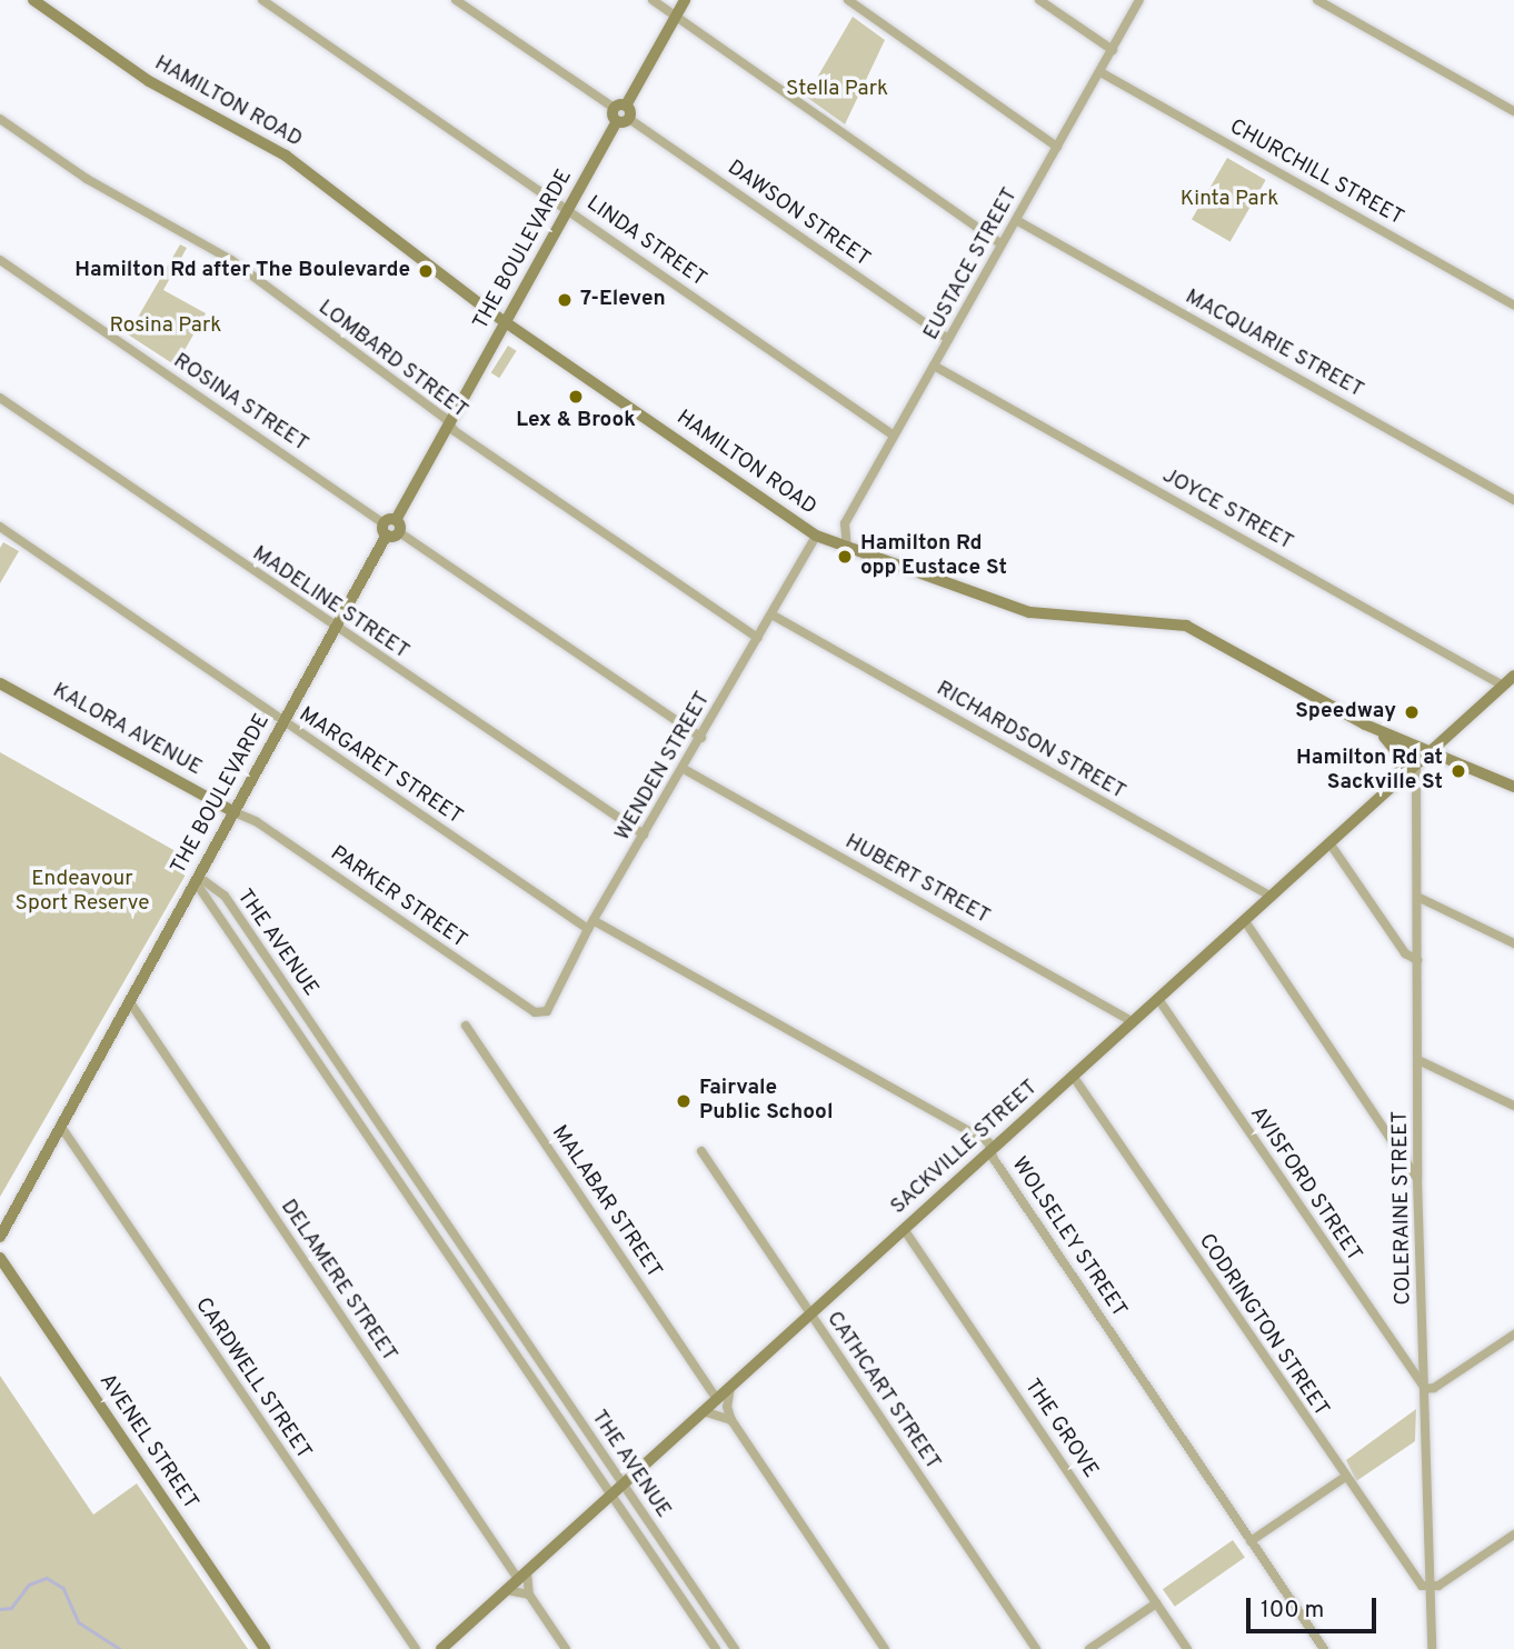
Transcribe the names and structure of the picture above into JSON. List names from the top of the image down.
{
  "streets": {
    "main road": [
      "HAMILTON ROAD",
      "THE BOULEVARDE",
      "KALORA AVENUE",
      "SACKVILLE STREET",
      "AVENEL STREET"
    ],
    "street": [
      "CHURCHILL STREET",
      "DAWSON STREET",
      "LINDA STREET",
      "EUSTACE STREET",
      "MACQUARIE STREET",
      "LOMBARD STREET",
      "ROSINA STREET",
      "JOYCE STREET",
      "MADELINE STREET",
      "RICHARDSON STREET",
      "MARGARET STREET",
      "WENDEN STREET",
      "HUBERT STREET",
      "PARKER STREET",
      "THE AVENUE",
      "AVISFORD STREET",
      "MALABAR STREET",
      "COLERAINE STREET",
      "WOLSELEY STREET",
      "DELAMERE STREET",
      "CODRINGTON STREET",
      "CARDWELL STREET",
      "CATHCART STREET",
      "THE GROVE"
    ]
  },
  "crossings": [
    ["HAMILTON ROAD", "THE BOULEVARDE"],
    ["HAMILTON ROAD", "WENDEN STREET"],
    ["HAMILTON ROAD", "SACKVILLE STREET"],
    ["CHURCHILL STREET", "EUSTACE STREET"],
    ["DAWSON STREET", "THE BOULEVARDE"],
    ["DAWSON STREET", "EUSTACE STREET"],
    ["LINDA STREET", "THE BOULEVARDE"],
    ["LINDA STREET", "EUSTACE STREET"],
    ["THE BOULEVARDE", "LOMBARD STREET"],
    ["THE BOULEVARDE", "ROSINA STREET"],
    ["THE BOULEVARDE", "MADELINE STREET"],
    ["THE BOULEVARDE", "KALORA AVENUE"],
    ["THE BOULEVARDE", "MARGARET STREET"],
    ["THE BOULEVARDE", "PARKER STREET"],
    ["THE BOULEVARDE", "THE AVENUE"],
    ["THE BOULEVARDE", "DELAMERE STREET"],
    ["THE BOULEVARDE", "CARDWELL STREET"],
    ["EUSTACE STREET", "MACQUARIE STREET"],
    ["EUSTACE STREET", "JOYCE STREET"],
    ["LOMBARD STREET", "WENDEN STREET"],
    ["ROSINA STREET", "WENDEN STREET"],
    ["JOYCE STREET", "SACKVILLE STREET"],
    ["MADELINE STREET", "WENDEN STREET"],
    ["KALORA AVENUE", "PARKER STREET"],
    ["RICHARDSON STREET", "WENDEN STREET"],
    ["RICHARDSON STREET", "SACKVILLE STREET"],
    ["MARGARET STREET", "WENDEN STREET"],
    ["MARGARET STREET", "WOLSELEY STREET"],
    ["WENDEN STREET", "HUBERT STREET"],
    ["WENDEN STREET", "PARKER STREET"],
    ["WENDEN STREET", "WOLSELEY STREET"],
    ["HUBERT STREET", "SACKVILLE STREET"],
    ["THE AVENUE", "SACKVILLE STREET"],
    ["SACKVILLE STREET", "AVISFORD STREET"],
    ["SACKVILLE STREET", "MALABAR STREET"],
    ["SACKVILLE STREET", "COLERAINE STREET"],
    ["SACKVILLE STREET", "WOLSELEY STREET"],
    ["SACKVILLE STREET", "DELAMERE STREET"],
    ["SACKVILLE STREET", "CODRINGTON STREET"],
    ["SACKVILLE STREET", "CATHCART STREET"],
    ["SACKVILLE STREET", "THE GROVE"],
    ["AVISFORD STREET", "COLERAINE STREET"],
    ["COLERAINE STREET", "CODRINGTON STREET"]
  ],
  "parks": [
    "Stella Park",
    "Kinta Park",
    "Rosina Park",
    "Endeavour Sport Reserve"
  ],
  "places": [
    "Hamilton Rd after The Boulevarde",
    "7-Eleven",
    "Lex & Brook",
    "Hamilton Rd opp Eustace St",
    "Speedway",
    "Hamilton Rd at Sackville St",
    "Fairvale Public School"
  ],
  "scale_bar": "100 m"
}
